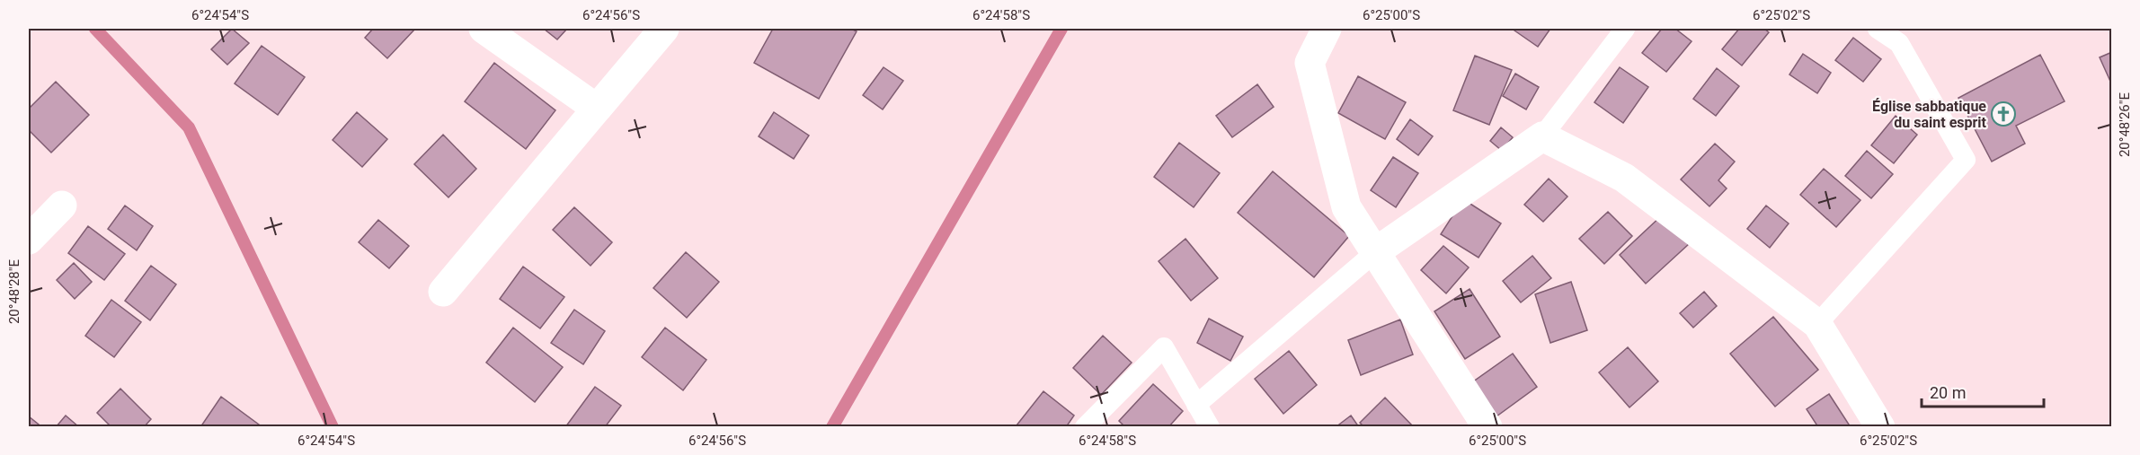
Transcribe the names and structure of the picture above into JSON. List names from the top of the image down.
{
  "places": {
    "church": ["Église sabbatique du saint esprit"]
  },
  "scale_bar": "20 m",
  "coordinates": [
    "6°24'54\"S",
    "6°24'56\"S",
    "6°24'58\"S",
    "6°25'00\"S",
    "6°25'02\"S",
    "20°48'26\"E",
    "20°48'28\"E"
  ]
}
